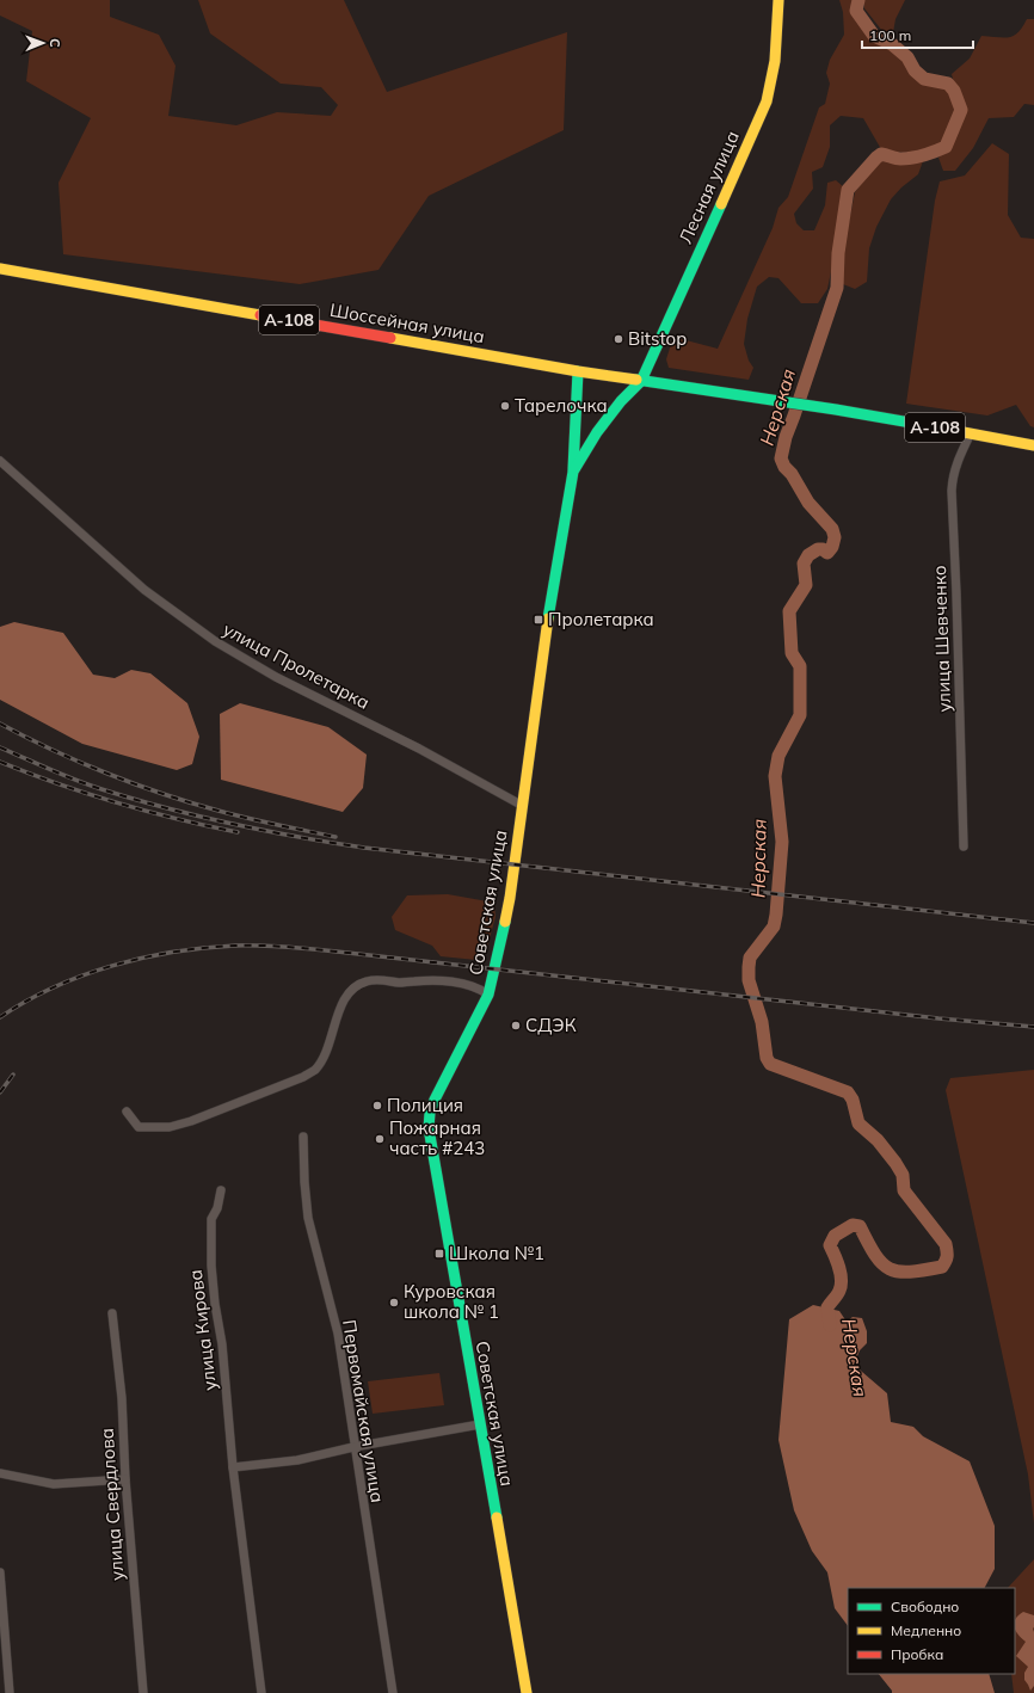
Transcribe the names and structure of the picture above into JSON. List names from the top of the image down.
{
  "streets": {
    "main road": [
      "Лесная улица",
      "А-108",
      "Шоссейная улица",
      "Советская улица"
    ],
    "street": [
      "улица Шевченко",
      "улица Пролетарка",
      "улица Кирова",
      "Первомайская улица",
      "улица Свердлова"
    ]
  },
  "crossings": [
    ["Лесная улица", "Шоссейная улица"],
    ["Лесная улица", "Советская улица"],
    ["А-108", "Шоссейная улица"],
    ["А-108", "улица Шевченко"],
    ["Шоссейная улица", "улица Шевченко"],
    ["Шоссейная улица", "Советская улица"],
    ["улица Пролетарка", "Советская улица"]
  ],
  "water": ["Нерская"],
  "places": {
    "other": [
      "Bitstop",
      "Тарелочка",
      "СДЭК",
      "Полиция",
      "Пожарная часть #243",
      "Куровская школа № 1"
    ],
    "transit": ["Пролетарка", "Школа №1"]
  },
  "legend": ["Свободно", "Медленно", "Пробка"],
  "scale_bar": "100 m",
  "north": "right"
}
